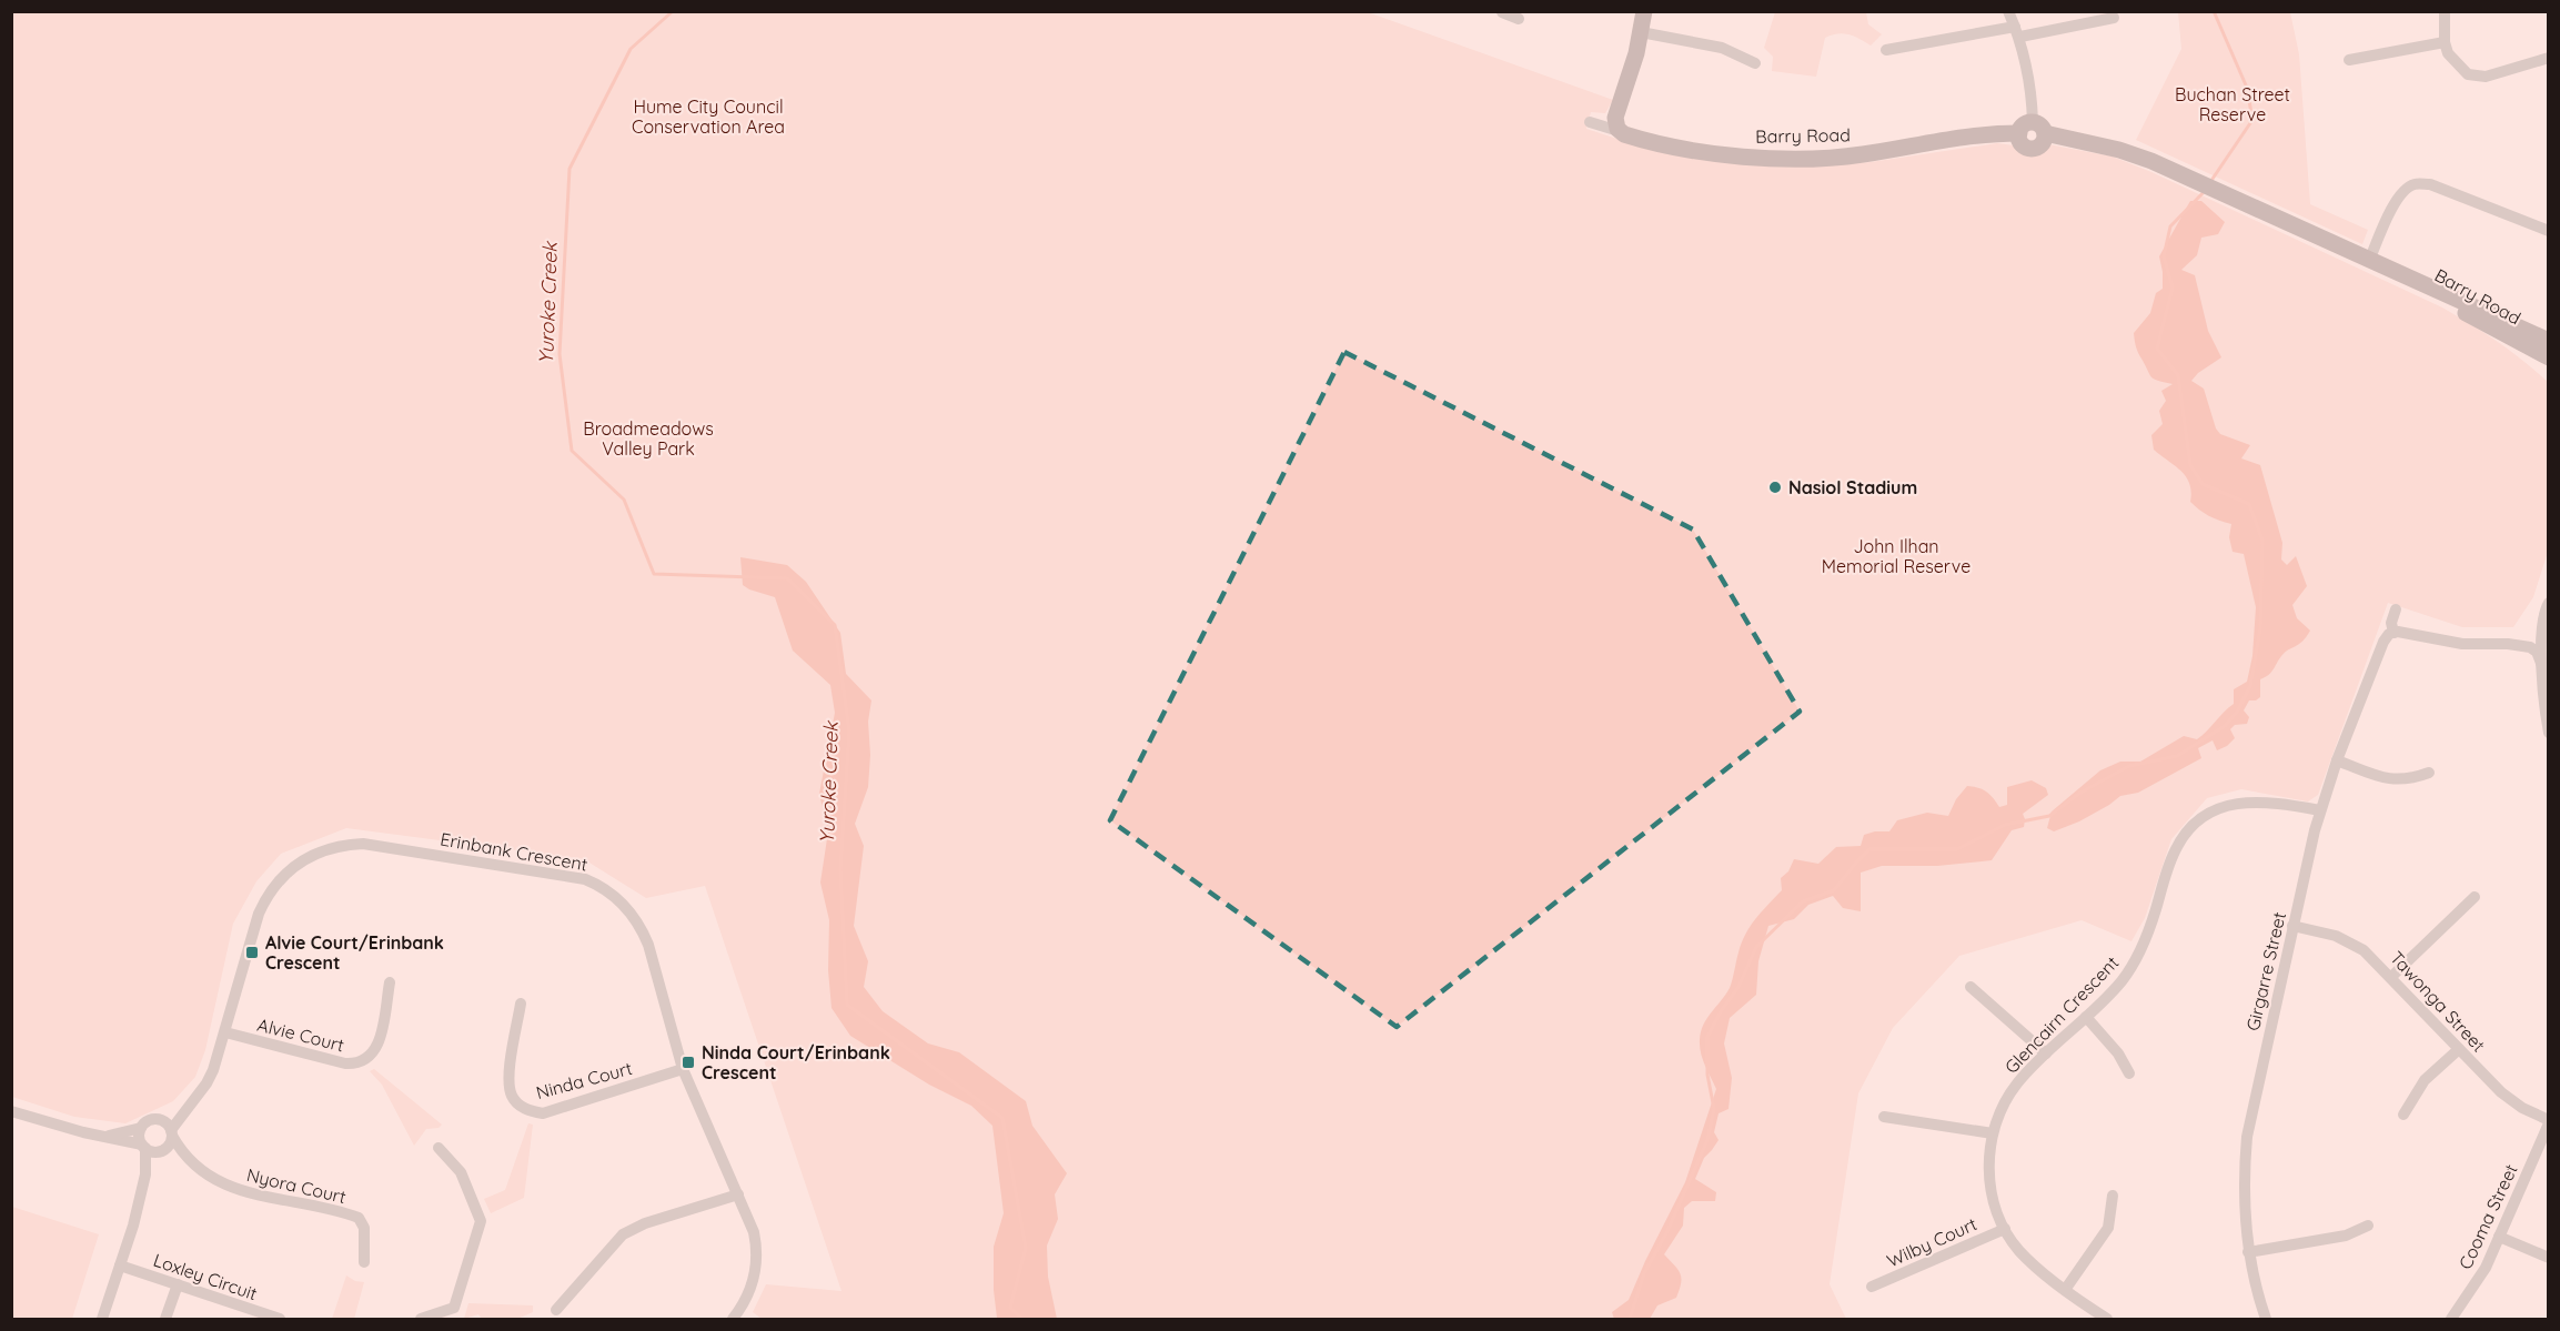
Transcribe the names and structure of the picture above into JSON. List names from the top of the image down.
{
  "streets": {
    "street": [
      "Barry Road",
      "Erinbank Crescent",
      "Girgarre Street",
      "Tawonga Street",
      "Glencairn Crescent",
      "Alvie Court",
      "Ninda Court",
      "Nyora Court",
      "Cooma Street",
      "Wilby Court",
      "Loxley Circuit"
    ]
  },
  "crossings": [
    ["Erinbank Crescent", "Alvie Court"],
    ["Erinbank Crescent", "Ninda Court"],
    ["Erinbank Crescent", "Nyora Court"],
    ["Girgarre Street", "Tawonga Street"],
    ["Girgarre Street", "Glencairn Crescent"],
    ["Tawonga Street", "Cooma Street"],
    ["Glencairn Crescent", "Wilby Court"]
  ],
  "water": ["Yuroke Creek"],
  "parks": [
    "Buchan Street Reserve",
    "Hume City Council Conservation Area",
    "Broadmeadows Valley Park",
    "John Ilhan Memorial Reserve"
  ],
  "places": {
    "other": ["Nasiol Stadium"],
    "transit": ["Alvie Court/Erinbank Crescent", "Ninda Court/Erinbank Crescent"]
  }
}
